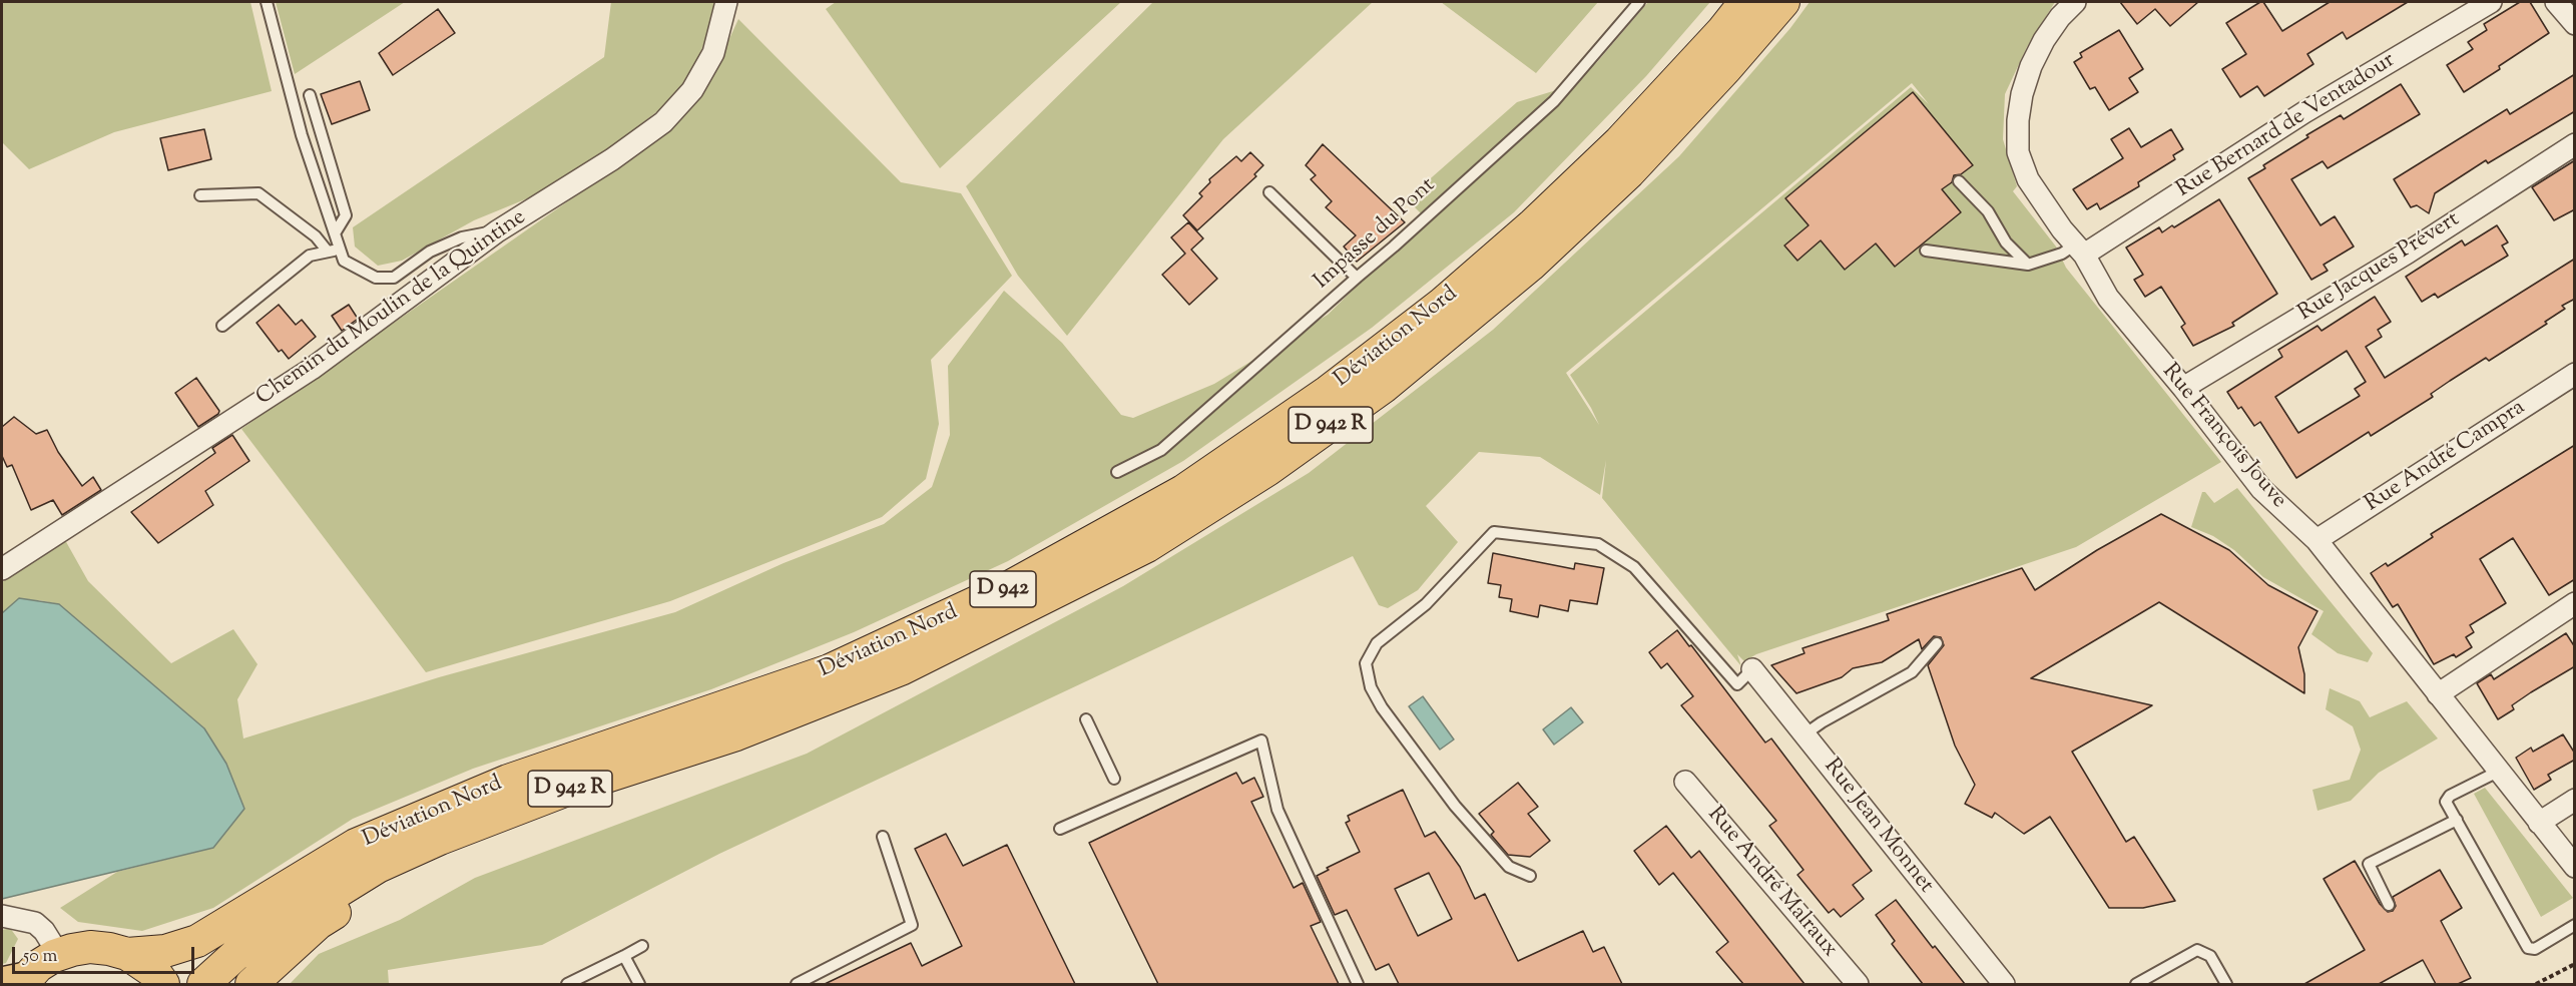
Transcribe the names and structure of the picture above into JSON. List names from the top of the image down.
{
  "streets": {
    "main road": ["Déviation Nord", "D 942 R", "D 942"],
    "street": [
      "Rue Bernard de Ventadour",
      "Rue Jacques Prévert",
      "Chemin du Moulin de la Quintine",
      "Rue François Jouve",
      "Rue André Campra",
      "Rue Jean Monnet",
      "Rue André Malraux"
    ],
    "lane": ["Impasse du Pont"]
  },
  "crossings": [
    ["Rue Bernard de Ventadour", "Rue François Jouve"],
    ["Rue Jacques Prévert", "Rue François Jouve"],
    ["Rue François Jouve", "Rue André Campra"]
  ],
  "scale_bar": "50 m"
}
